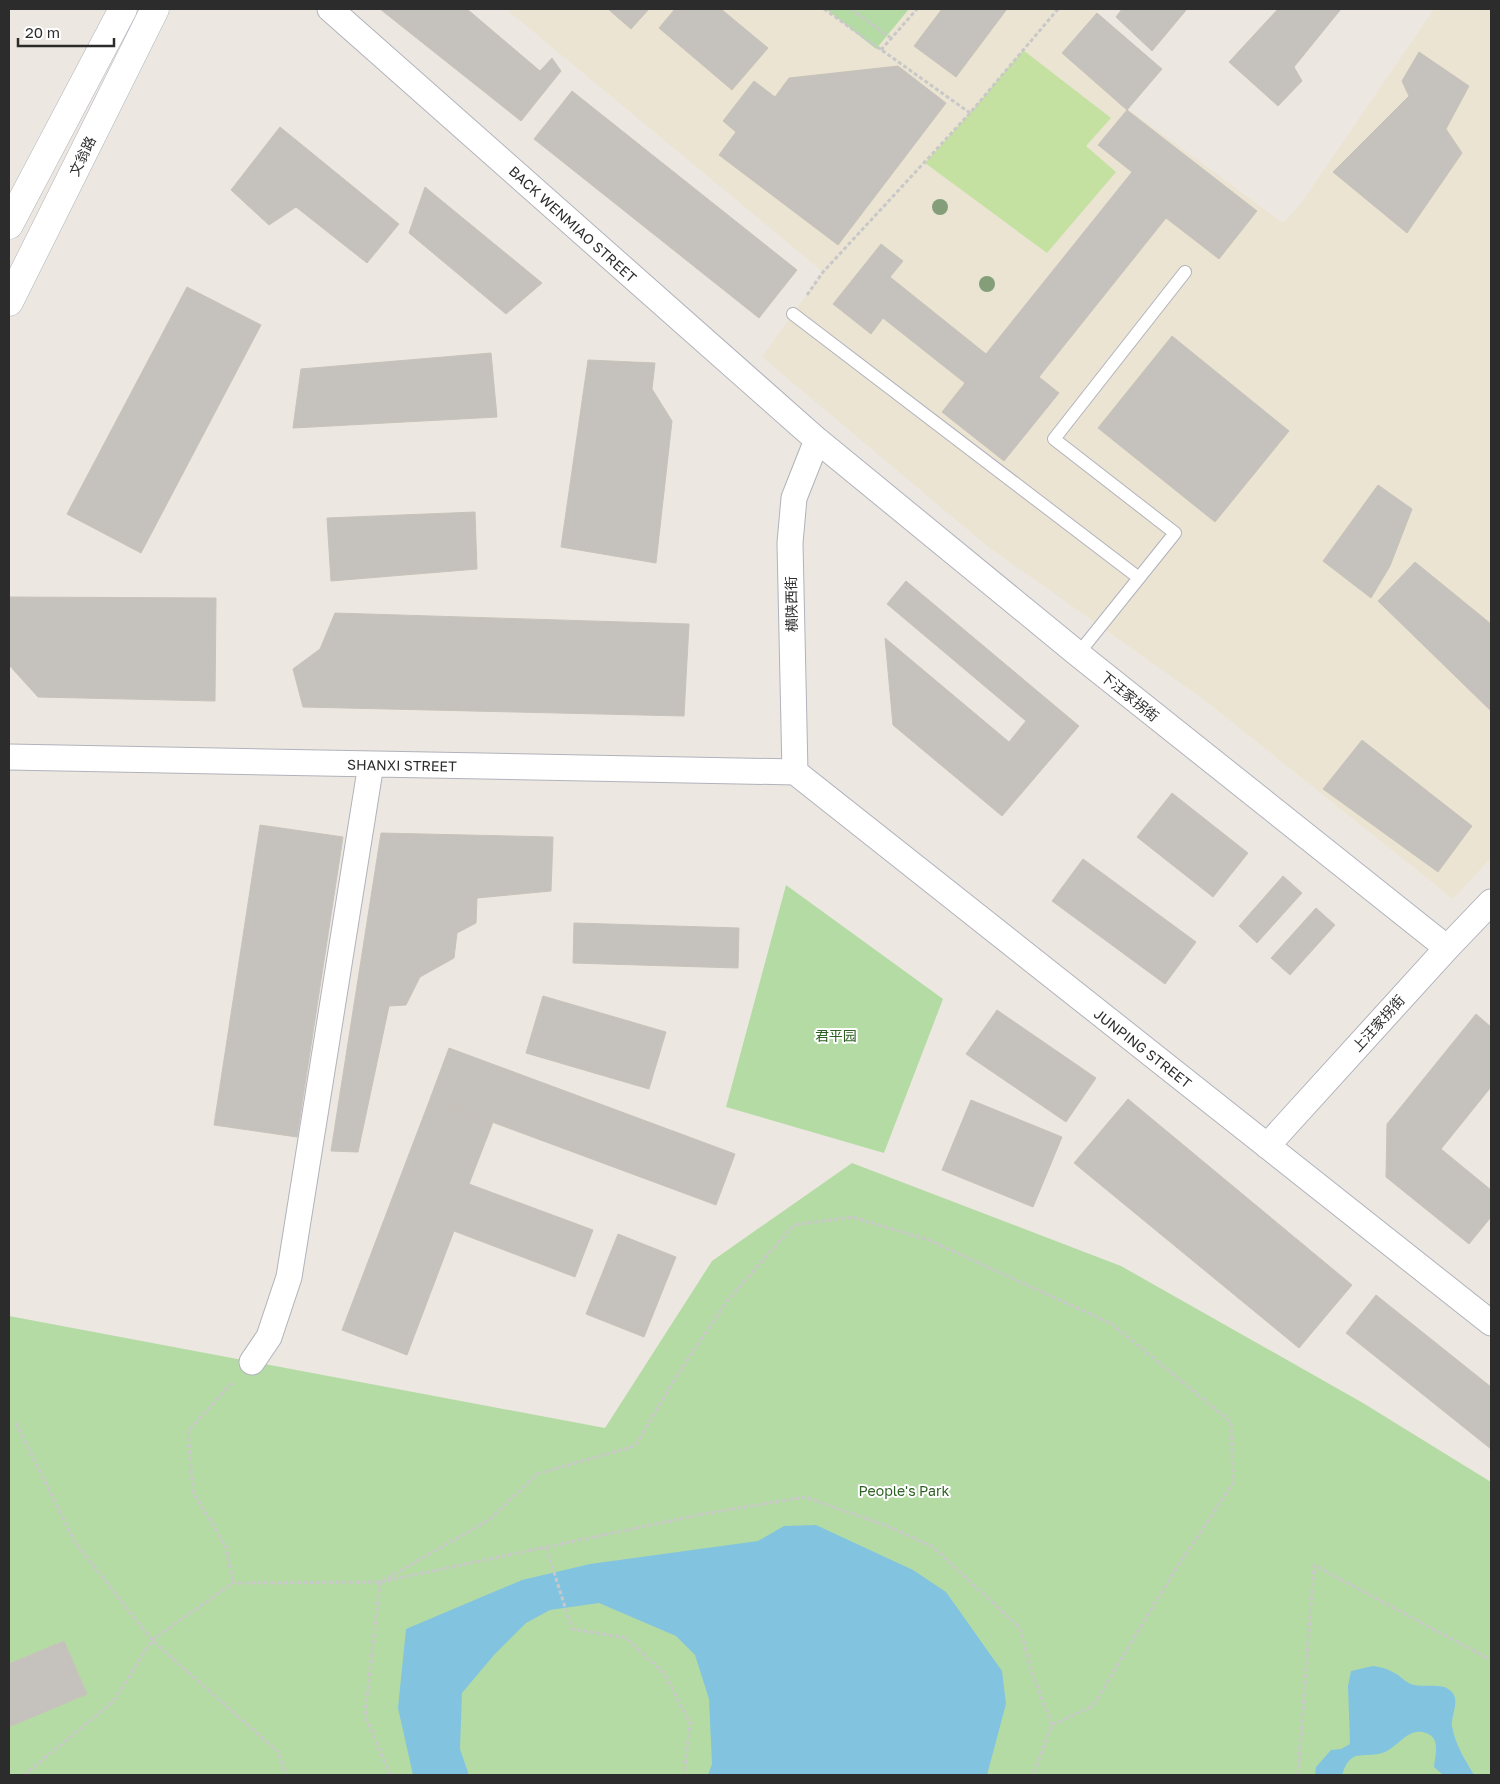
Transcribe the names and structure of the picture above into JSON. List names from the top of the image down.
{
  "streets": {
    "main road": ["文翁路"],
    "street": [
      "BACK WENMIAO STREET",
      "横陕西街",
      "下汪家拐街",
      "SHANXI STREET",
      "上汪家拐街",
      "JUNPING STREET"
    ]
  },
  "crossings": [
    ["BACK WENMIAO STREET", "横陕西街"],
    ["BACK WENMIAO STREET", "下汪家拐街"],
    ["横陕西街", "下汪家拐街"],
    ["横陕西街", "SHANXI STREET"],
    ["横陕西街", "JUNPING STREET"],
    ["下汪家拐街", "上汪家拐街"],
    ["SHANXI STREET", "JUNPING STREET"],
    ["上汪家拐街", "JUNPING STREET"]
  ],
  "parks": ["君平园", "People's Park"],
  "scale_bar": "20 m"
}
